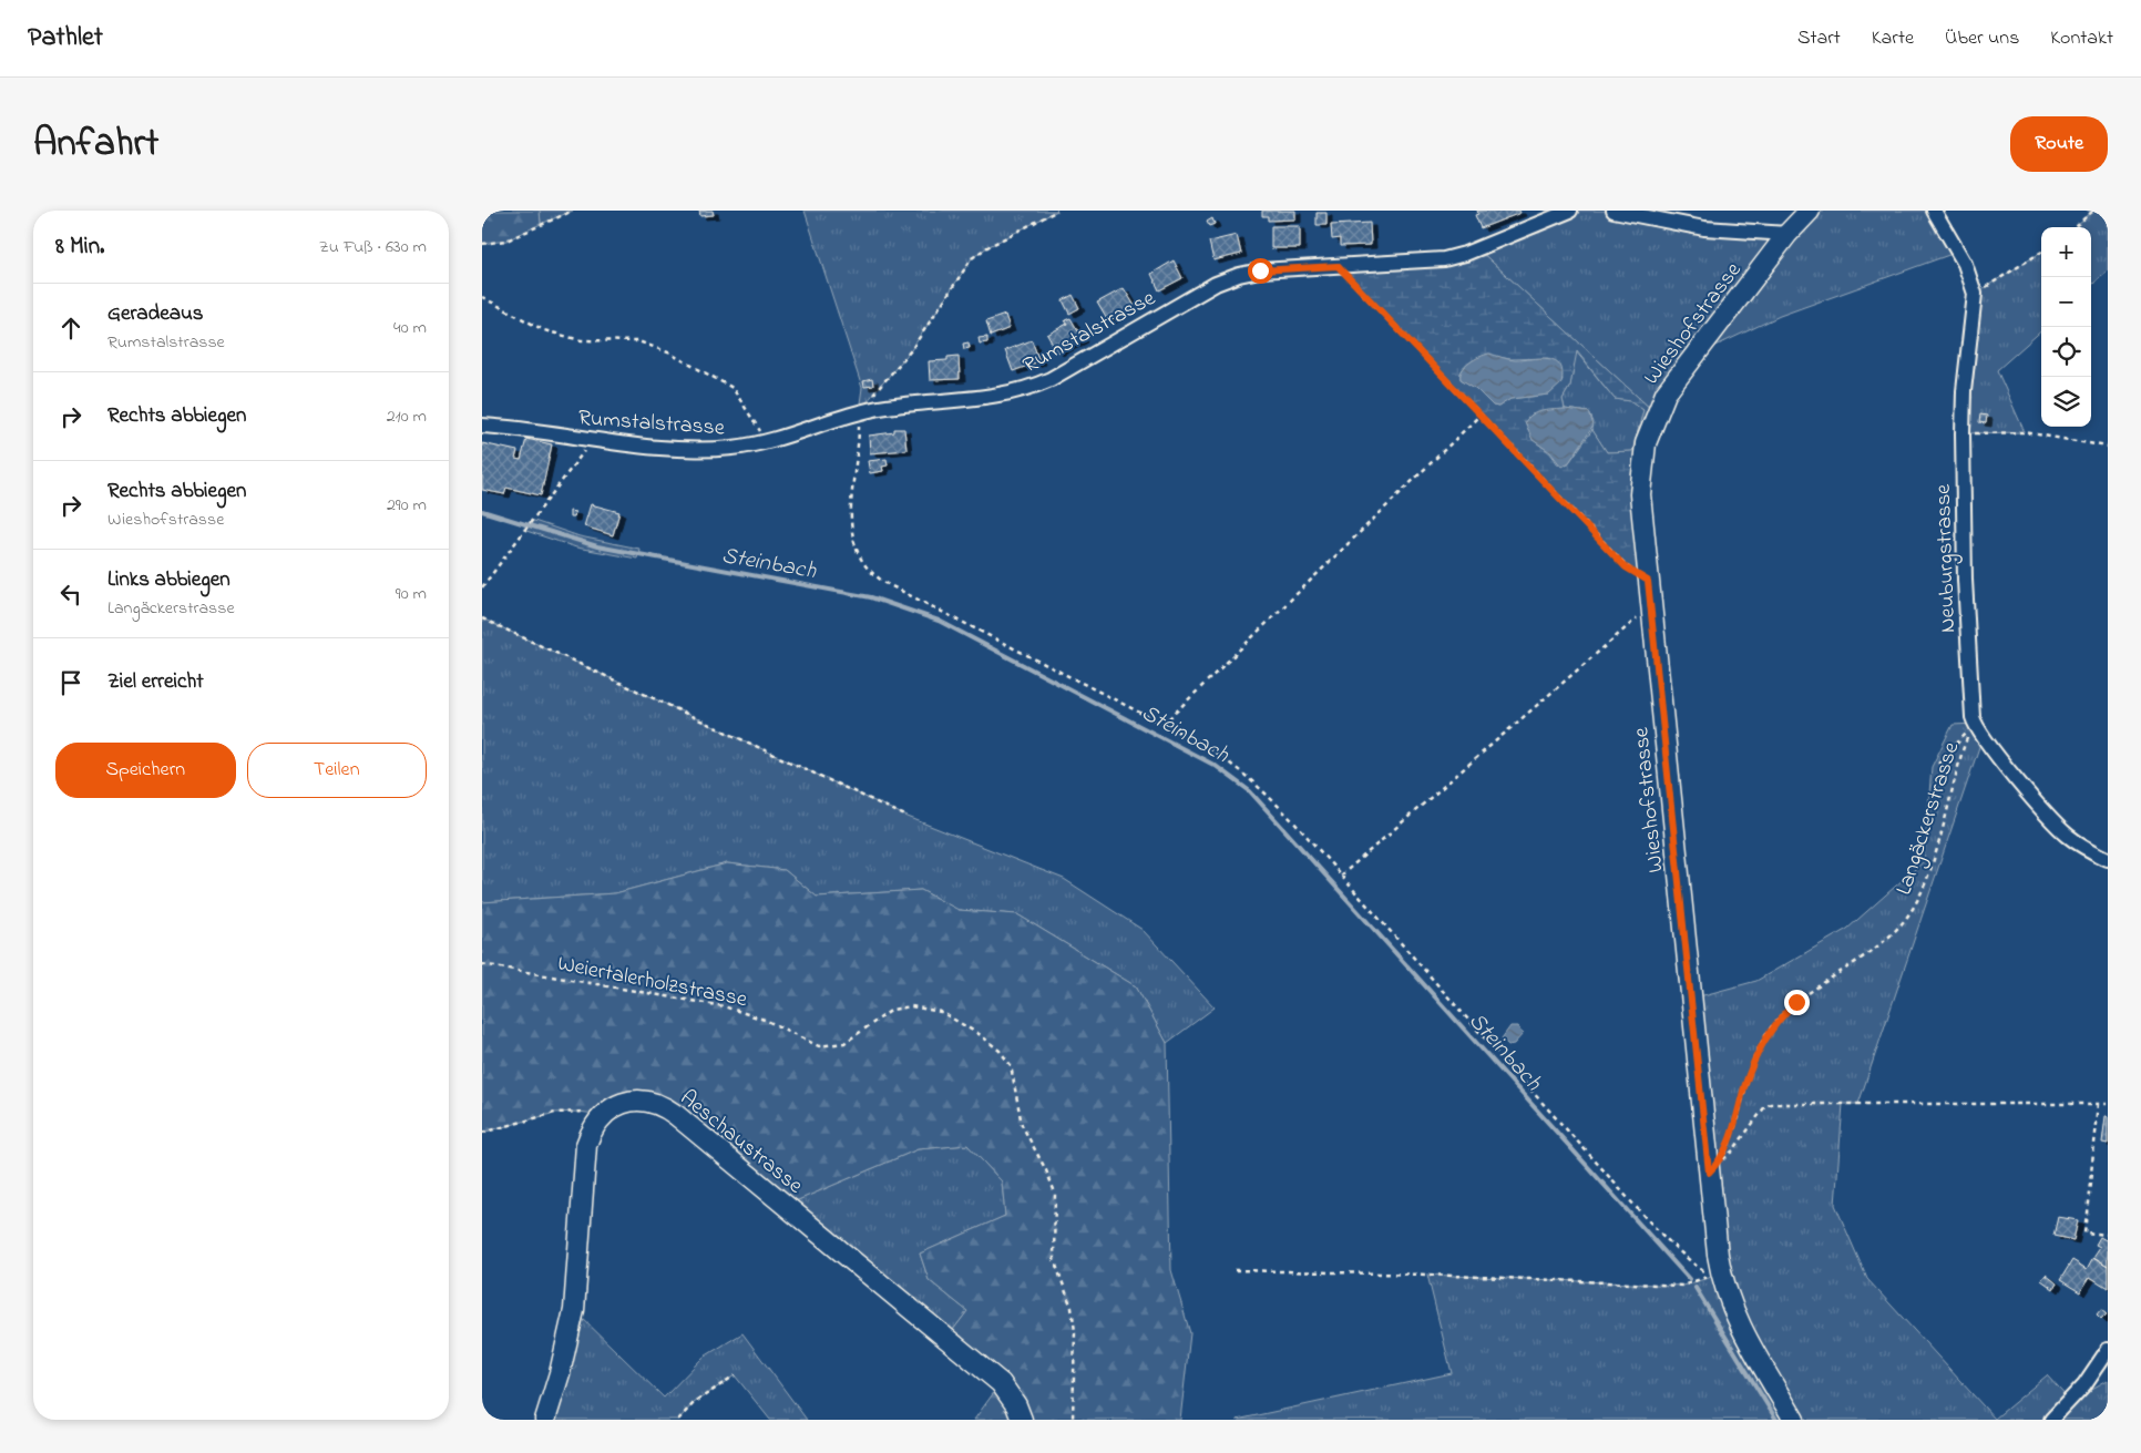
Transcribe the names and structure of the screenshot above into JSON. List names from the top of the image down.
{
  "streets": {
    "street": [
      "Wieshofstrasse",
      "Rumstalstrasse",
      "Neuburgstrasse",
      "Aeschaustrasse"
    ],
    "path": ["Langäckerstrasse", "Weiertalerholzstrasse"]
  },
  "crossings": [
    ["Neuburgstrasse", "Langäckerstrasse"]
  ],
  "water": ["Steinbach"],
  "page": {
    "header": "Pathlet",
    "nav": [
      "Start",
      "Karte",
      "Über uns",
      "Kontakt"
    ],
    "title": "Anfahrt",
    "buttons": [
      "Route",
      ["Speichern", "Teilen"]
    ],
    "heading": ["8 Min.", "Zu Fuß · 630 m"],
    "map_buttons": ["+", "−"],
    "list": [
      ["Geradeaus", "Rumstalstrasse", "40 m"],
      ["Rechts abbiegen", "210 m"],
      ["Rechts abbiegen", "Wieshofstrasse", "290 m"],
      ["Links abbiegen", "Langäckerstrasse", "90 m"],
      "Ziel erreicht"
    ]
  }
}
